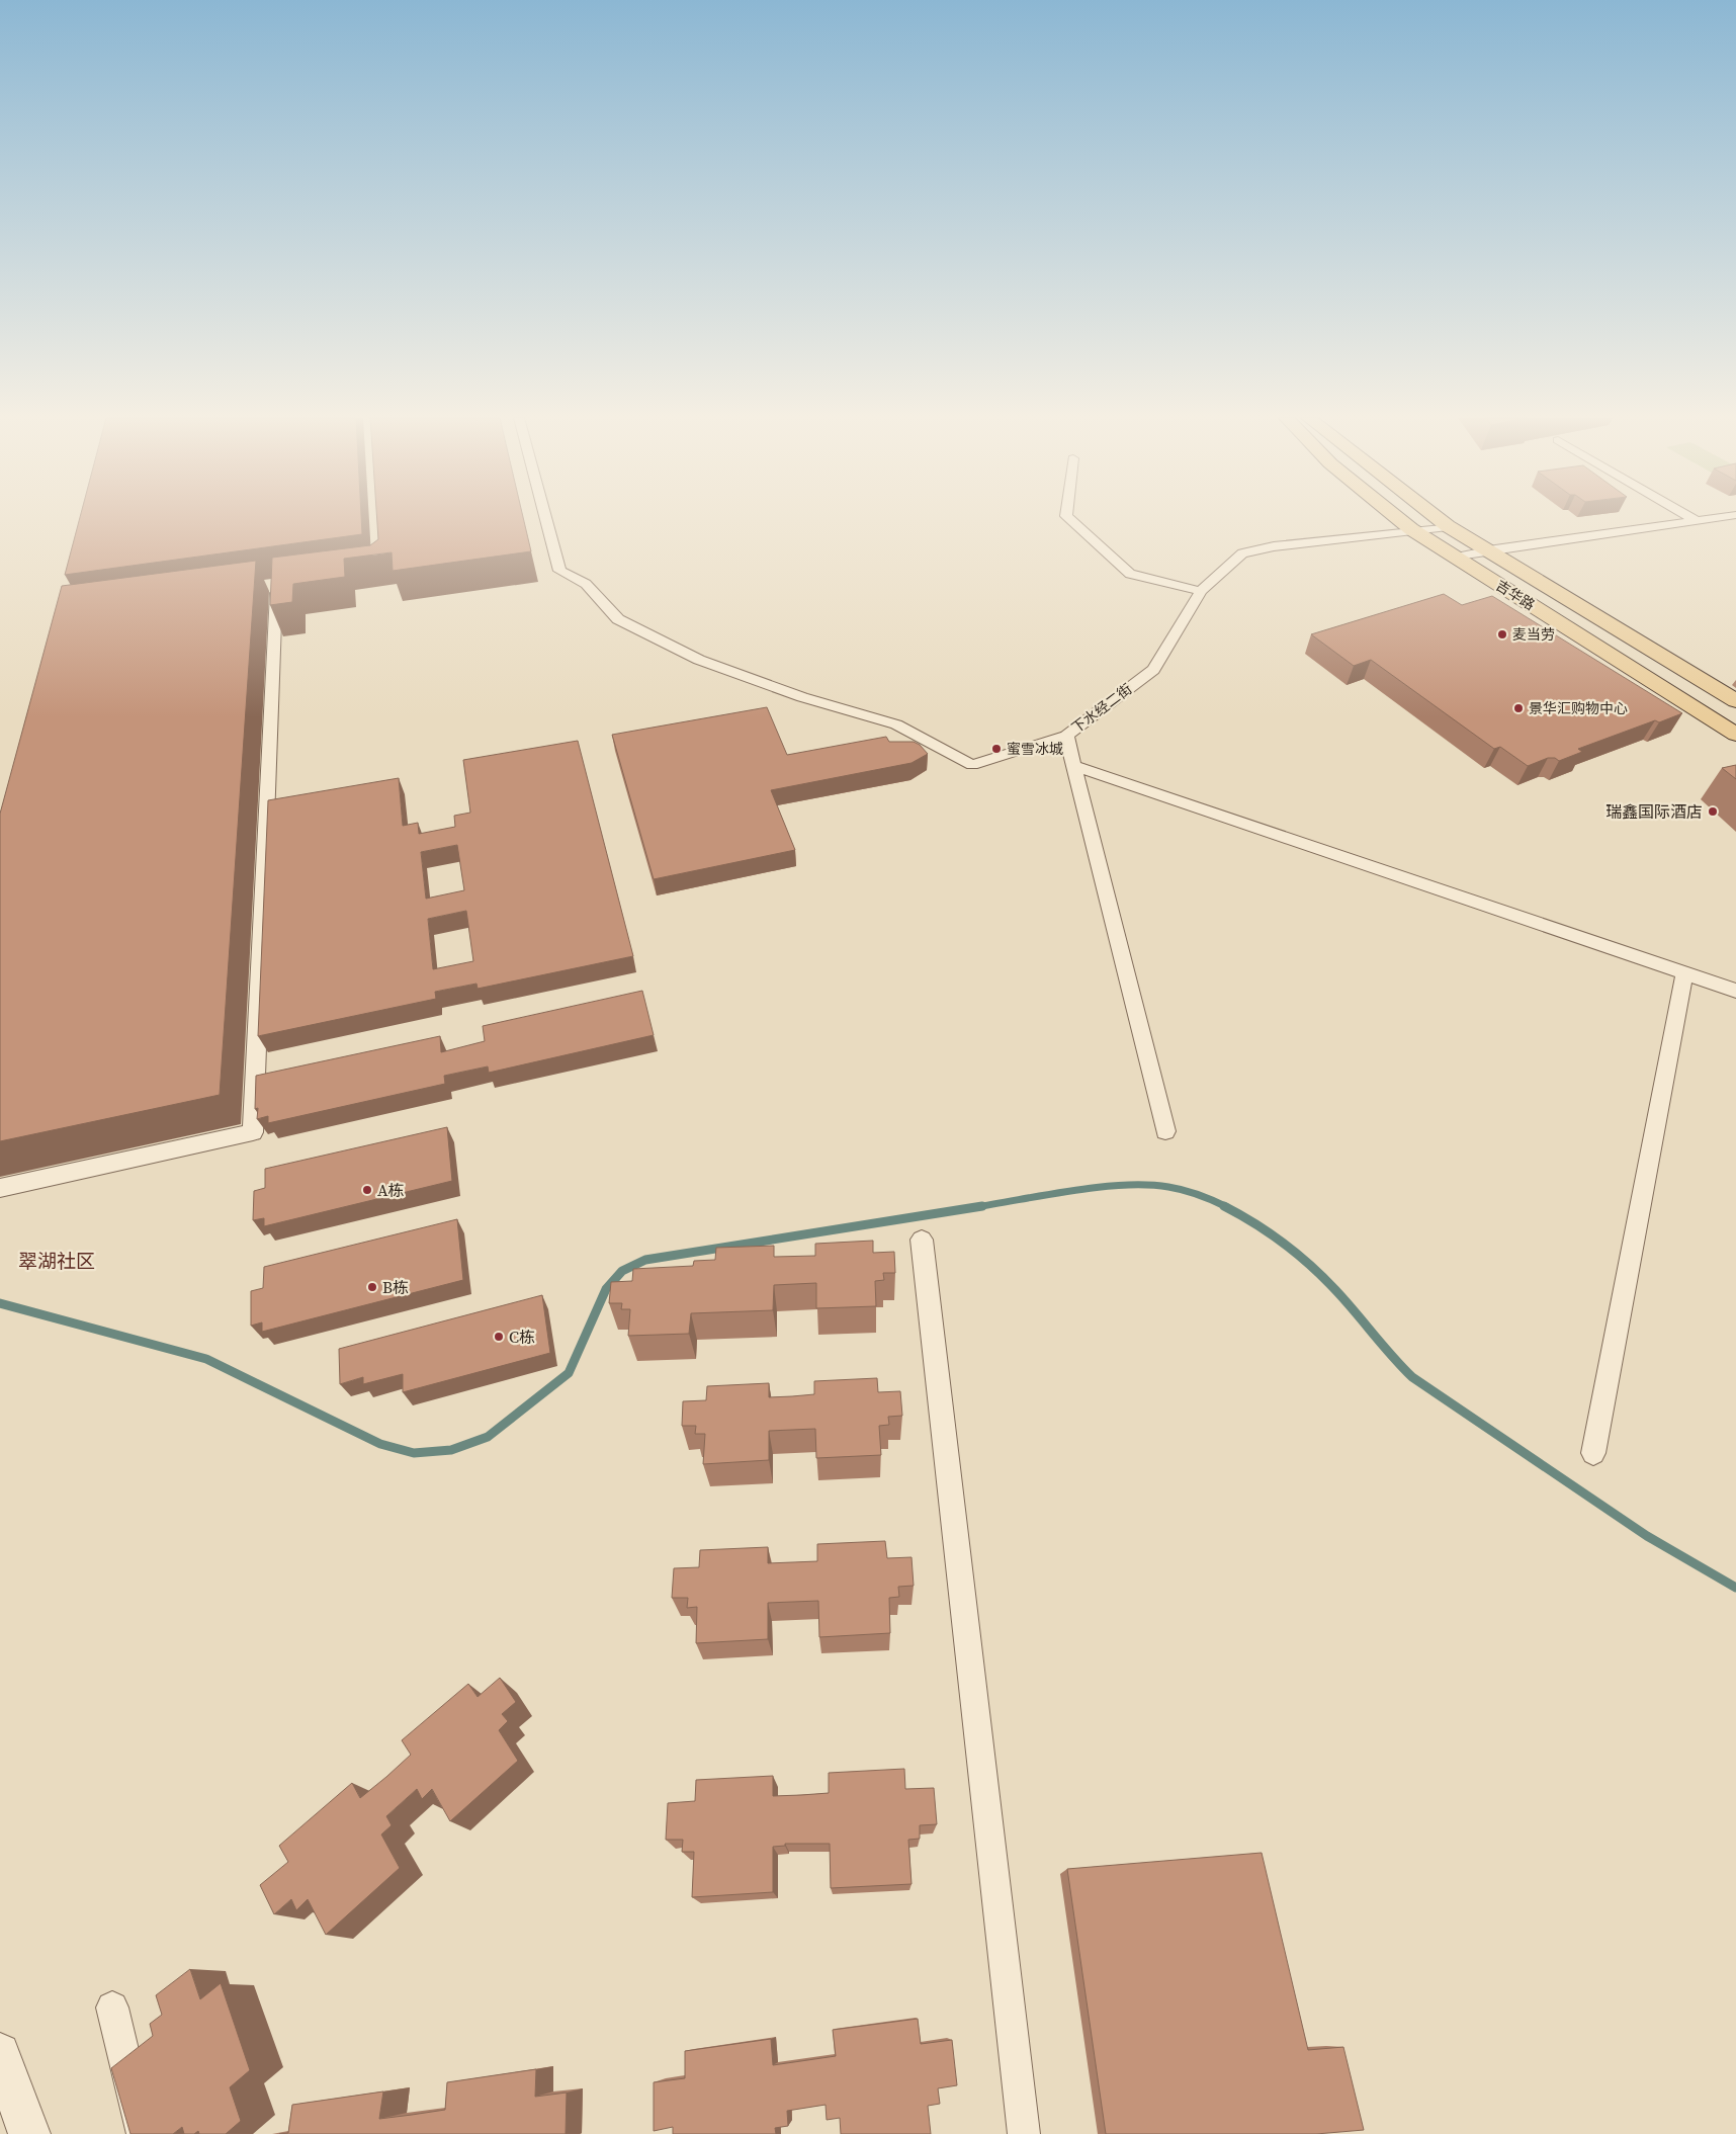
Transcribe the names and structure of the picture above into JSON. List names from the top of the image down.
{
  "streets": {
    "main road": ["吉华路"],
    "street": ["下水经二街"]
  },
  "crossings": [
    ["吉华路", "下水经二街"]
  ],
  "districts": ["翠湖社区"],
  "places": [
    "麦当劳",
    "景华汇购物中心",
    "蜜雪冰城",
    "瑞鑫国际酒店",
    "A栋",
    "B栋",
    "C栋"
  ]
}
